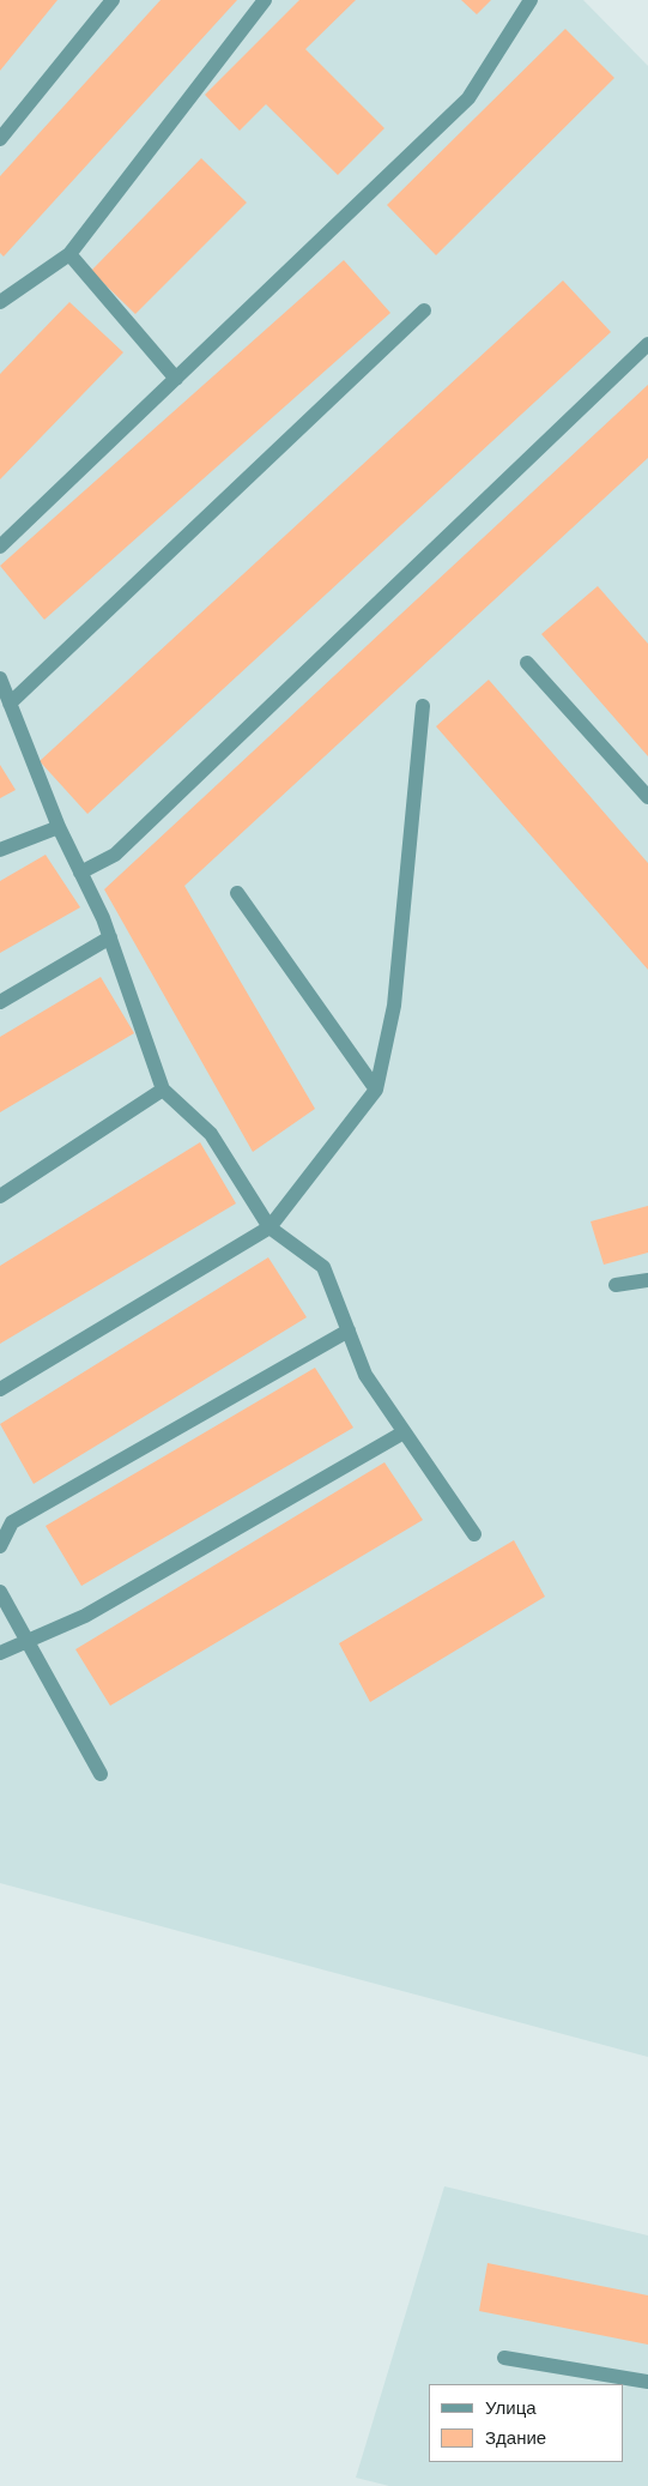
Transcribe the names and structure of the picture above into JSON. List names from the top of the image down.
{
  "legend": ["Улица", "Здание"]
}
